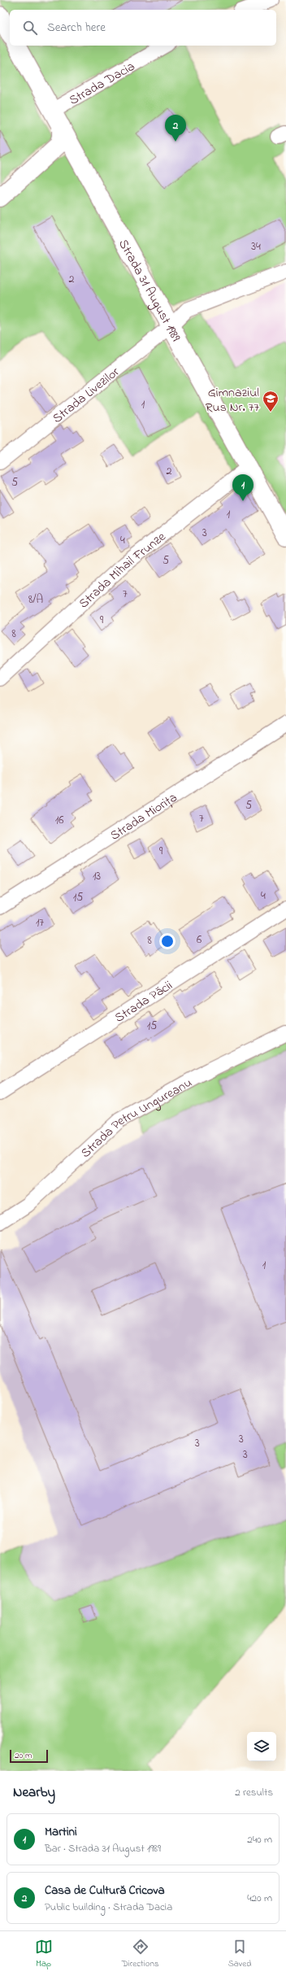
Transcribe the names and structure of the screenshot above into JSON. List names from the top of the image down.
{
  "streets": {
    "street": [
      "Strada Dacia",
      "Strada 31 August 1989",
      "Strada Livezilor",
      "Strada Mihail Frunze",
      "Strada Miorița",
      "Strada Păcii",
      "Strada Petru Ungureanu"
    ]
  },
  "crossings": [
    ["Strada Dacia", "Strada 31 August 1989"],
    ["Strada 31 August 1989", "Strada Livezilor"],
    ["Strada 31 August 1989", "Strada Mihail Frunze"]
  ],
  "places": {
    "school or university": ["Gimnaziul Rus Nr. 77"]
  },
  "house_numbers": [
    "34",
    "2",
    "1",
    "2",
    "5",
    "1",
    "3",
    "4",
    "5",
    "7",
    "8/A",
    "9",
    "8",
    "5",
    "7",
    "16",
    "9",
    "13",
    "4",
    "15",
    "17",
    "6",
    "8",
    "15",
    "1",
    "3",
    "3",
    "3"
  ],
  "scale_bar": "20 m",
  "page": {
    "search": "Search here",
    "pins": ["2", "1"],
    "scale": "20 m",
    "heading": ["Nearby", "2 results"],
    "list": [
      {
        "mark": "1",
        "name": "Martini",
        "note": "Bar · Strada 31 August 1989",
        "value": "240 m"
      },
      {
        "mark": "2",
        "name": "Casa de Cultură Cricova",
        "note": "Public building · Strada Dacia",
        "value": "420 m"
      }
    ],
    "nav": ["Map", "Directions", "Saved"]
  }
}
